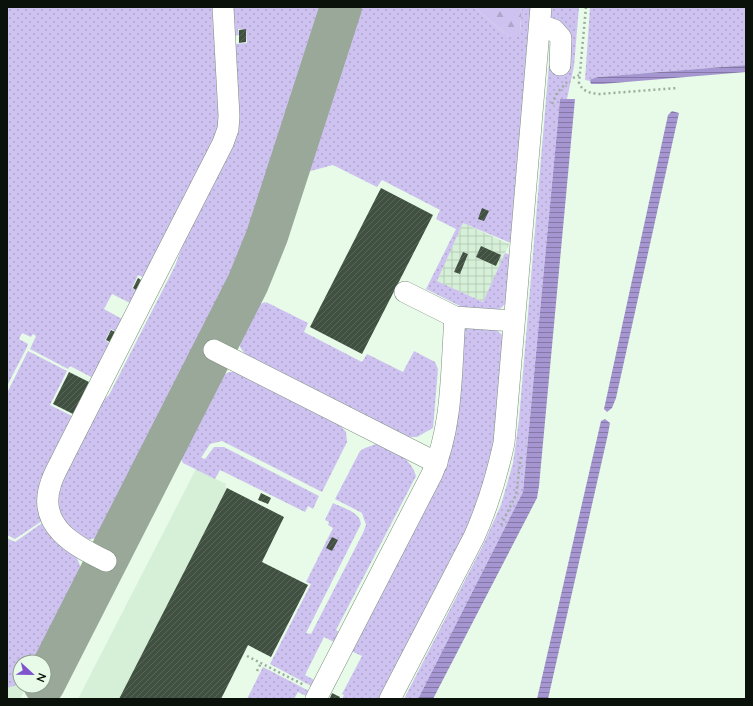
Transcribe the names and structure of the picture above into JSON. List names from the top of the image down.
{
  "north": "right"
}
